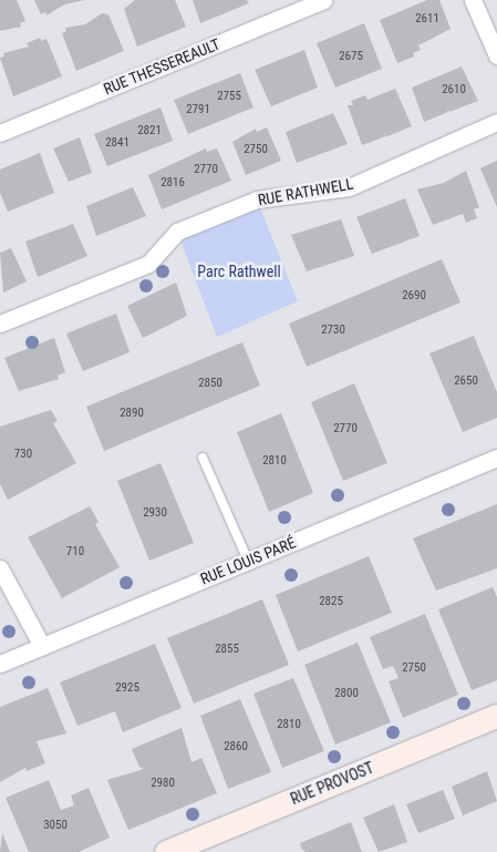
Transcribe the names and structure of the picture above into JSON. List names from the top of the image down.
{
  "streets": {
    "street": [
      "RUE THESSEREAULT",
      "RUE RATHWELL",
      "RUE LOUIS PARÉ",
      "RUE PROVOST"
    ]
  },
  "parks": ["Parc Rathwell"],
  "house_numbers": [
    "2611",
    "2675",
    "2610",
    "2755",
    "2791",
    "2821",
    "2841",
    "2750",
    "2770",
    "2816",
    "2690",
    "2730",
    "2650",
    "2850",
    "2890",
    "2770",
    "730",
    "2810",
    "2930",
    "710",
    "2825",
    "2855",
    "2750",
    "2925",
    "2800",
    "2810",
    "2860",
    "2980",
    "3050"
  ]
}
